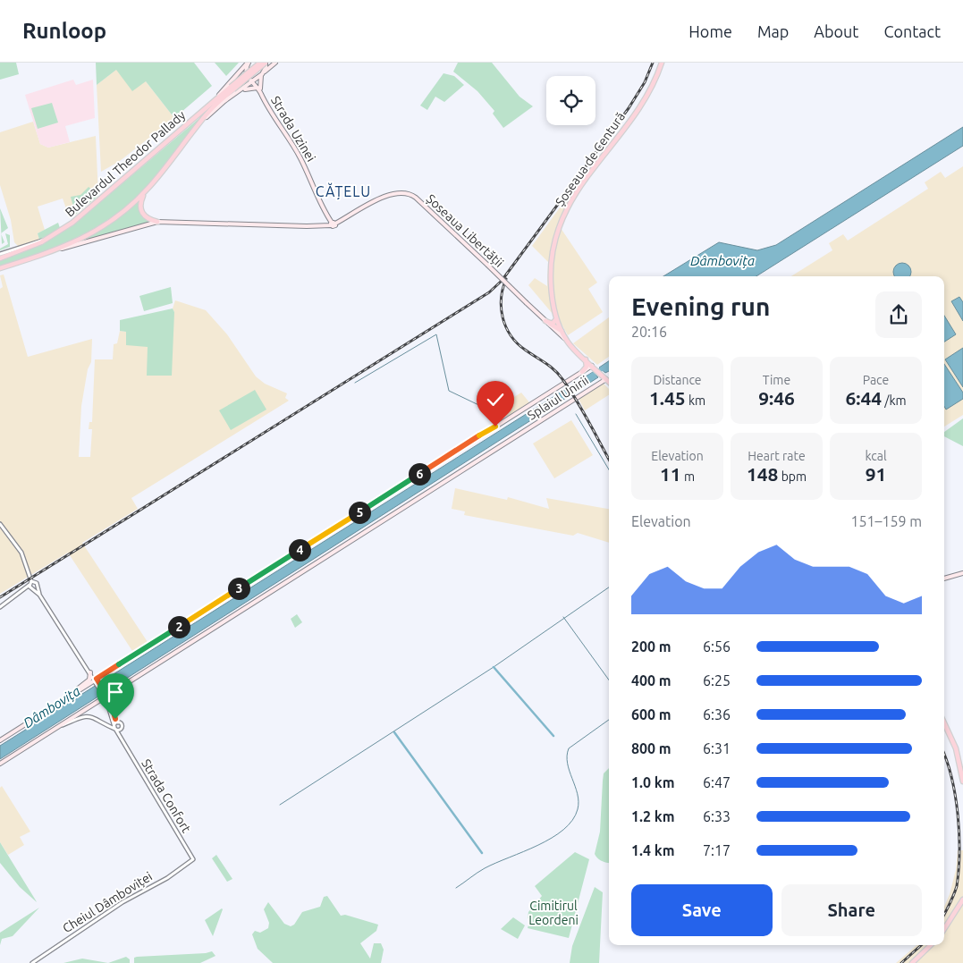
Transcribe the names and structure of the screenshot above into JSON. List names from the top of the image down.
{
  "streets": {
    "main road": [
      "Strada Uzinei",
      "Șoseaua de Centură",
      "Bulevardul Theodor Pallady",
      "Șoseaua Libertății",
      "Splaiul Unirii"
    ],
    "street": ["Strada Confort", "Cheiul Dâmboviței"]
  },
  "crossings": [
    ["Strada Uzinei", "Bulevardul Theodor Pallady"],
    ["Strada Uzinei", "Șoseaua Libertății"],
    ["Șoseaua de Centură", "Șoseaua Libertății"],
    ["Șoseaua de Centură", "Splaiul Unirii"],
    ["Bulevardul Theodor Pallady", "Șoseaua Libertății"],
    ["Splaiul Unirii", "Strada Confort"],
    ["Strada Confort", "Cheiul Dâmboviței"]
  ],
  "districts": ["CĂȚELU"],
  "water": ["Dâmbovița"],
  "parks": ["Cimitirul Leordeni"],
  "page": {
    "header": "Runloop",
    "nav": [
      "Home",
      "Map",
      "About",
      "Contact"
    ],
    "heading": ["Evening run", "20:16"],
    "stats": [
      ["Distance", "1.45 km"],
      ["Time", "9:46"],
      ["Pace", "6:44 /km"],
      ["Elevation", "11 m"],
      ["Heart rate", "148 bpm"],
      ["kcal", "91"]
    ],
    "pins": [
      "6",
      "5",
      "4",
      "3",
      "2"
    ],
    "chart": ["Elevation", "151–159 m"],
    "list": [
      {
        "name": "200 m",
        "note": "6:56"
      },
      {
        "name": "400 m",
        "note": "6:25"
      },
      {
        "name": "600 m",
        "note": "6:36"
      },
      {
        "name": "800 m",
        "note": "6:31"
      },
      {
        "name": "1.0 km",
        "note": "6:47"
      },
      {
        "name": "1.2 km",
        "note": "6:33"
      },
      {
        "name": "1.4 km",
        "note": "7:17"
      }
    ],
    "buttons": ["Save", "Share"]
  }
}
